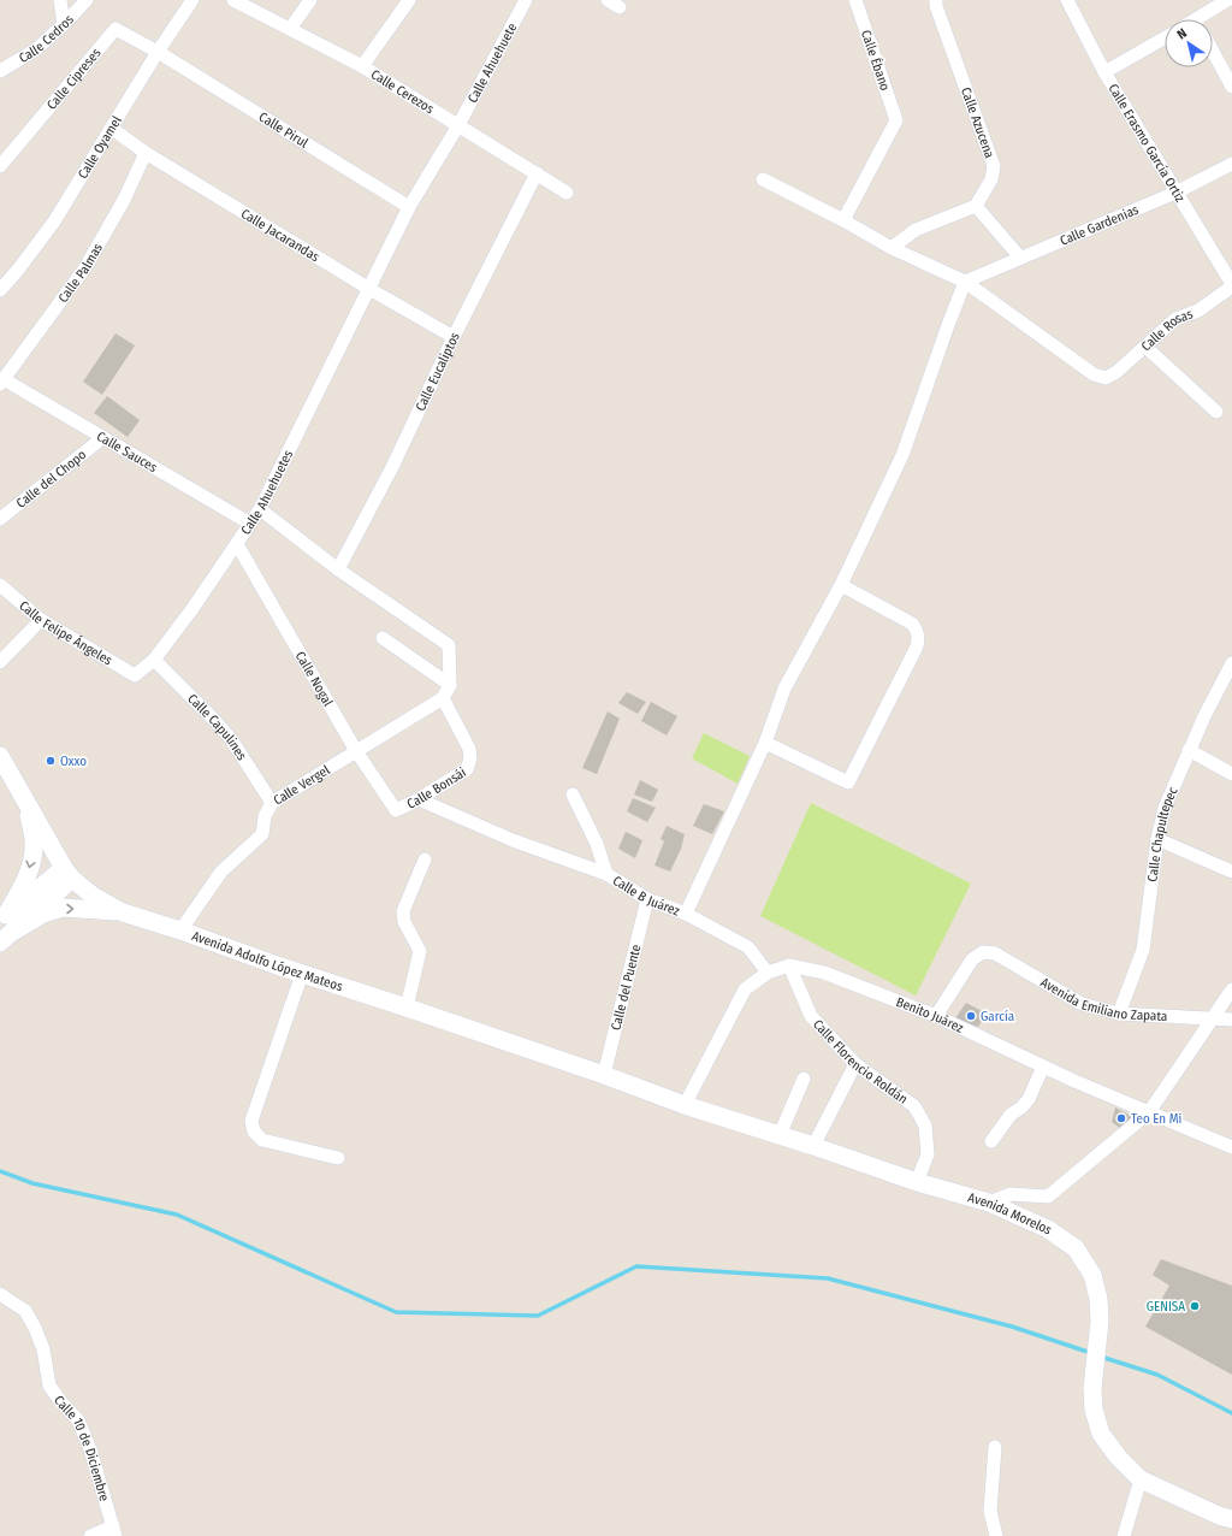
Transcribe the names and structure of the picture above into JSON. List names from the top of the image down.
{
  "streets": {
    "main road": ["Avenida Adolfo López Mateos", "Avenida Morelos"],
    "street": [
      "Calle Cedros",
      "Calle Ébano",
      "Calle Ahuehuete",
      "Calle Cipreses",
      "Calle Cerezos",
      "Calle Azucena",
      "Calle Pirul",
      "Calle Erasmo García Ortiz",
      "Calle Oyamel",
      "Calle Gardenias",
      "Calle Jacarandas",
      "Calle Palmas",
      "Calle Rosas",
      "Calle Eucaliptos",
      "Calle Sauces",
      "Calle del Chopo",
      "Calle Ahuehuetes",
      "Calle Felipe Ángeles",
      "Calle Nogal",
      "Calle Capulines",
      "Calle Vergel",
      "Calle Bonsái",
      "Calle Chapultepec",
      "Calle B Juárez",
      "Calle del Puente",
      "Avenida Emiliano Zapata",
      "Benito Juárez",
      "Calle Florencio Roldán",
      "Calle 10 de Diciembre"
    ]
  },
  "crossings": [
    ["Calle Ahuehuete", "Calle Cerezos"],
    ["Calle Ahuehuete", "Calle Pirul"],
    ["Calle Ahuehuete", "Calle Ahuehuetes"],
    ["Calle Cipreses", "Calle Pirul"],
    ["Calle Cipreses", "Calle Oyamel"],
    ["Calle Cerezos", "Calle Eucaliptos"],
    ["Calle Pirul", "Calle Oyamel"],
    ["Calle Pirul", "Calle Ahuehuetes"],
    ["Calle Erasmo García Ortiz", "Calle Gardenias"],
    ["Calle Erasmo García Ortiz", "Calle Rosas"],
    ["Calle Oyamel", "Calle Jacarandas"],
    ["Calle Gardenias", "Calle Rosas"],
    ["Calle Jacarandas", "Calle Palmas"],
    ["Calle Jacarandas", "Calle Eucaliptos"],
    ["Calle Jacarandas", "Calle Ahuehuetes"],
    ["Calle Palmas", "Calle Sauces"],
    ["Calle Sauces", "Calle del Chopo"],
    ["Calle Sauces", "Calle Ahuehuetes"],
    ["Calle Ahuehuetes", "Calle Felipe Ángeles"],
    ["Calle Ahuehuetes", "Calle Nogal"],
    ["Calle Ahuehuetes", "Calle Capulines"],
    ["Calle Nogal", "Calle Vergel"],
    ["Calle Nogal", "Calle Bonsái"],
    ["Calle Capulines", "Calle Vergel"],
    ["Calle Vergel", "Calle Bonsái"],
    ["Calle Vergel", "Avenida Adolfo López Mateos"],
    ["Calle Bonsái", "Calle B Juárez"],
    ["Calle Chapultepec", "Avenida Emiliano Zapata"],
    ["Calle B Juárez", "Calle del Puente"],
    ["Avenida Adolfo López Mateos", "Calle del Puente"],
    ["Avenida Adolfo López Mateos", "Avenida Morelos"],
    ["Calle del Puente", "Avenida Morelos"],
    ["Avenida Emiliano Zapata", "Benito Juárez"],
    ["Benito Juárez", "Calle Florencio Roldán"],
    ["Calle Florencio Roldán", "Avenida Morelos"]
  ],
  "places": [
    "Oxxo",
    "García",
    "Teo En Mi",
    "GENISA"
  ],
  "north": "top left"
}
